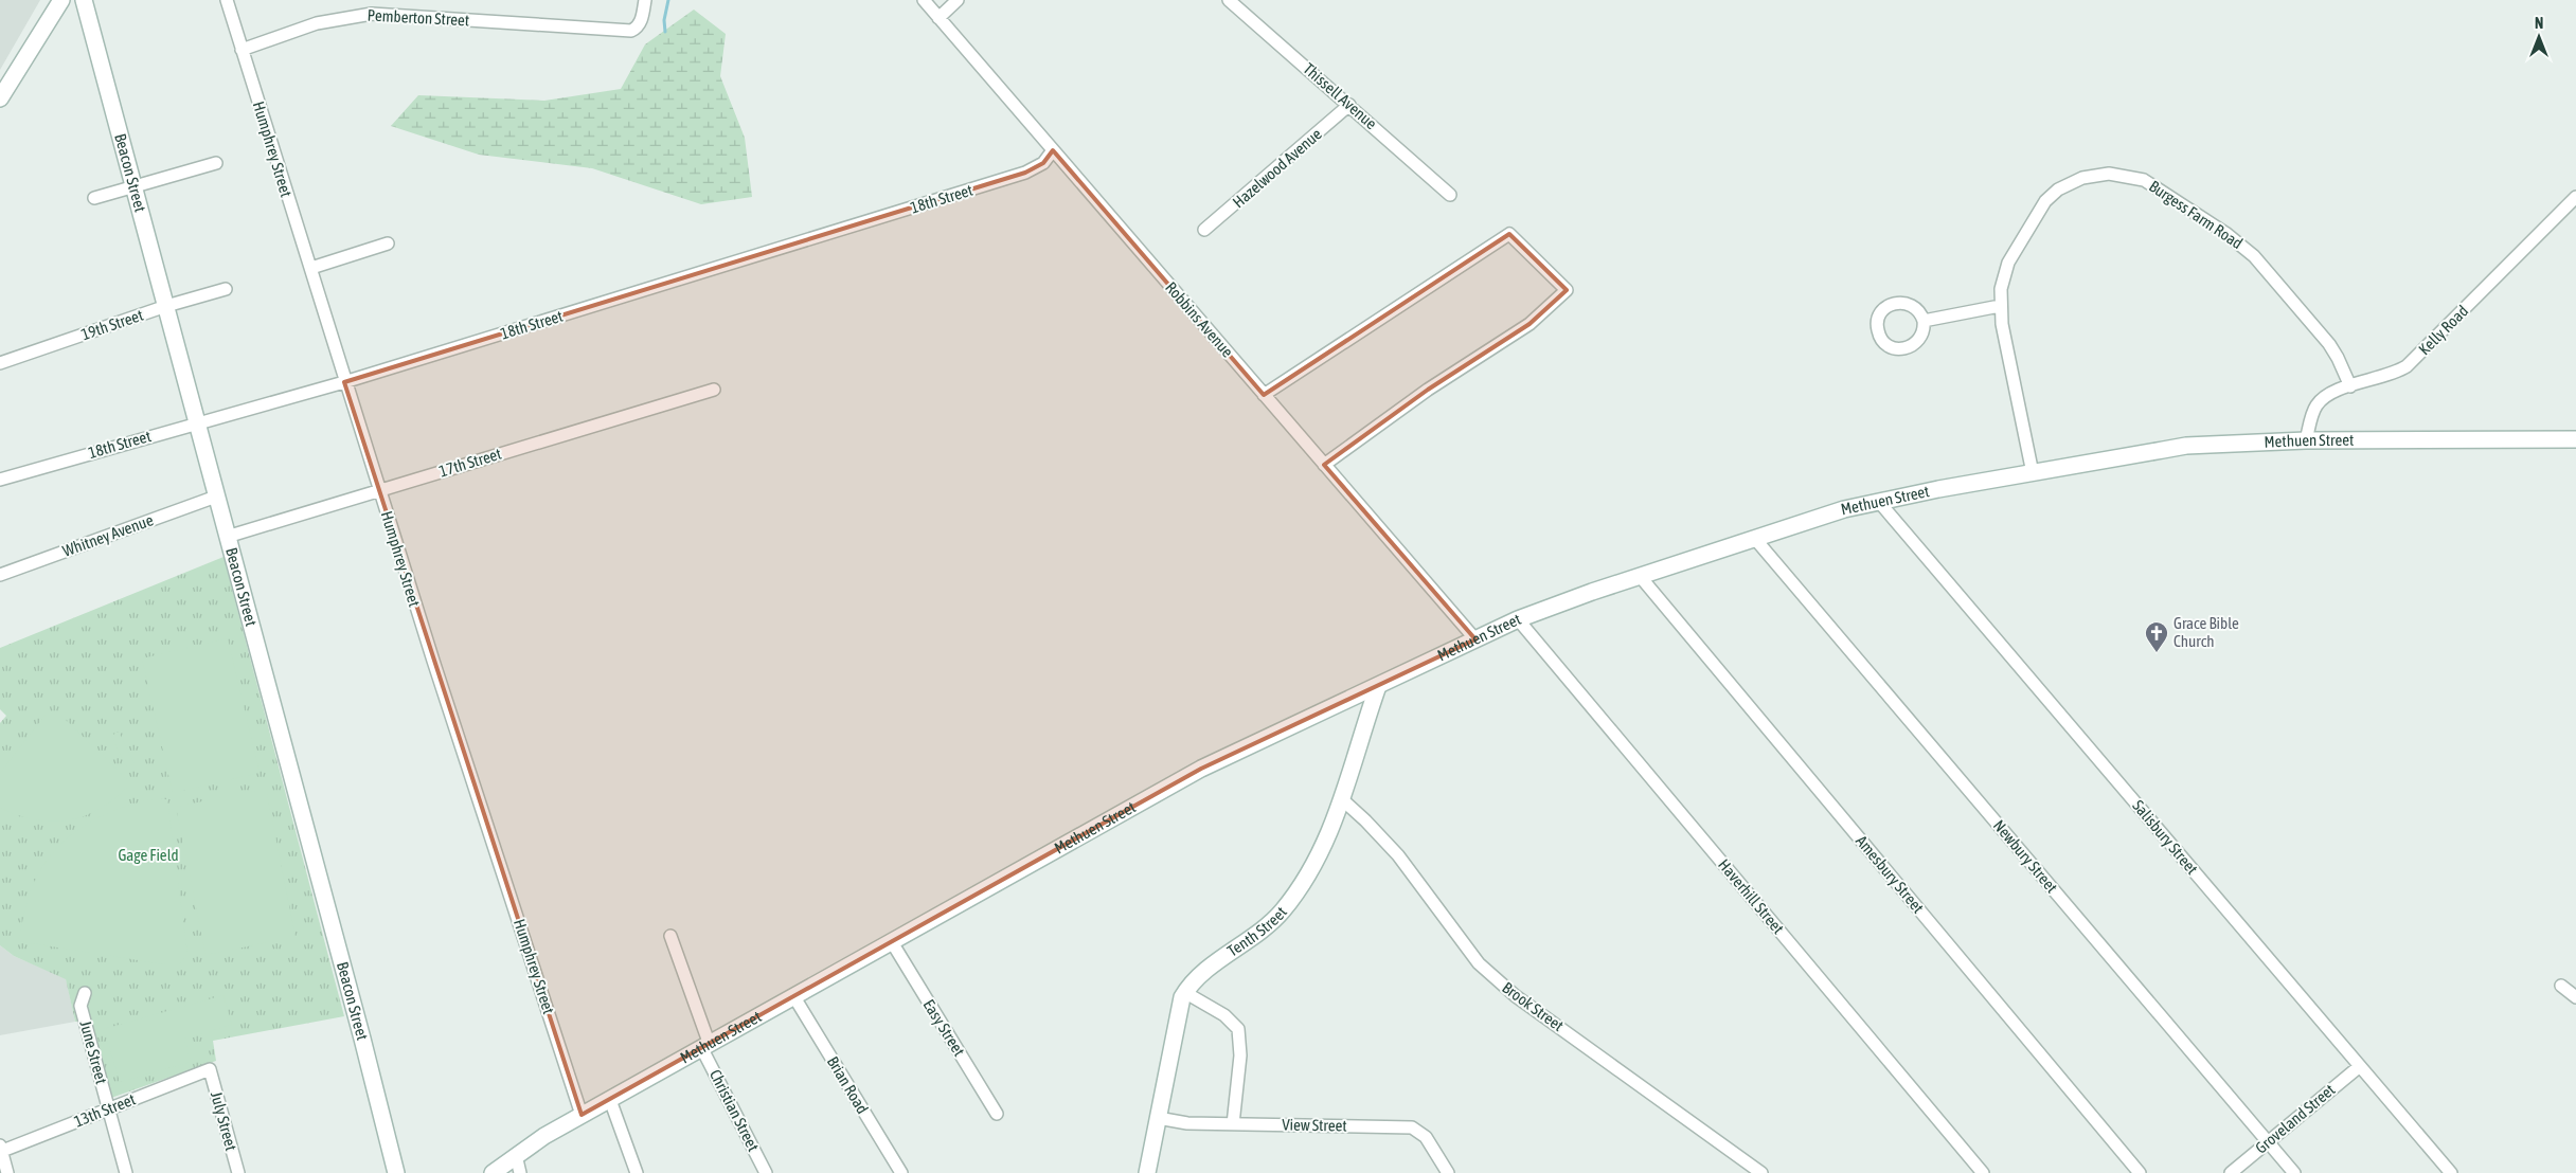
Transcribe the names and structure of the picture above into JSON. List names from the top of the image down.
{
  "streets": {
    "street": [
      "Pemberton Street",
      "Thissell Avenue",
      "Humphrey Street",
      "Hazelwood Avenue",
      "Beacon Street",
      "18th Street",
      "Burgess Farm Road",
      "Robbins Avenue",
      "19th Street",
      "Kelly Road",
      "Methuen Street",
      "17th Street",
      "Whitney Avenue",
      "Salisbury Street",
      "Newbury Street",
      "Amesbury Street",
      "Haverhill Street",
      "Tenth Street",
      "Brook Street",
      "Easy Street",
      "June Street",
      "Brian Road",
      "13th Street",
      "Christian Street",
      "Groveland Street",
      "July Street",
      "View Street"
    ]
  },
  "crossings": [
    ["Pemberton Street", "Humphrey Street"],
    ["Thissell Avenue", "Hazelwood Avenue"],
    ["Humphrey Street", "18th Street"],
    ["Humphrey Street", "Methuen Street"],
    ["Humphrey Street", "17th Street"],
    ["Beacon Street", "18th Street"],
    ["Beacon Street", "19th Street"],
    ["Beacon Street", "17th Street"],
    ["Beacon Street", "Whitney Avenue"],
    ["18th Street", "Robbins Avenue"],
    ["Burgess Farm Road", "Kelly Road"],
    ["Burgess Farm Road", "Methuen Street"],
    ["Robbins Avenue", "Methuen Street"],
    ["Kelly Road", "Methuen Street"],
    ["Methuen Street", "Salisbury Street"],
    ["Methuen Street", "Newbury Street"],
    ["Methuen Street", "Amesbury Street"],
    ["Methuen Street", "Haverhill Street"],
    ["Methuen Street", "Tenth Street"],
    ["Methuen Street", "Easy Street"],
    ["Methuen Street", "Brian Road"],
    ["Methuen Street", "Christian Street"],
    ["Salisbury Street", "Groveland Street"],
    ["Newbury Street", "Groveland Street"],
    ["Tenth Street", "Brook Street"],
    ["Tenth Street", "View Street"],
    ["June Street", "13th Street"],
    ["13th Street", "July Street"]
  ],
  "parks": ["Gage Field"],
  "places": {
    "church": ["Grace Bible Church"]
  },
  "north": "top"
}
